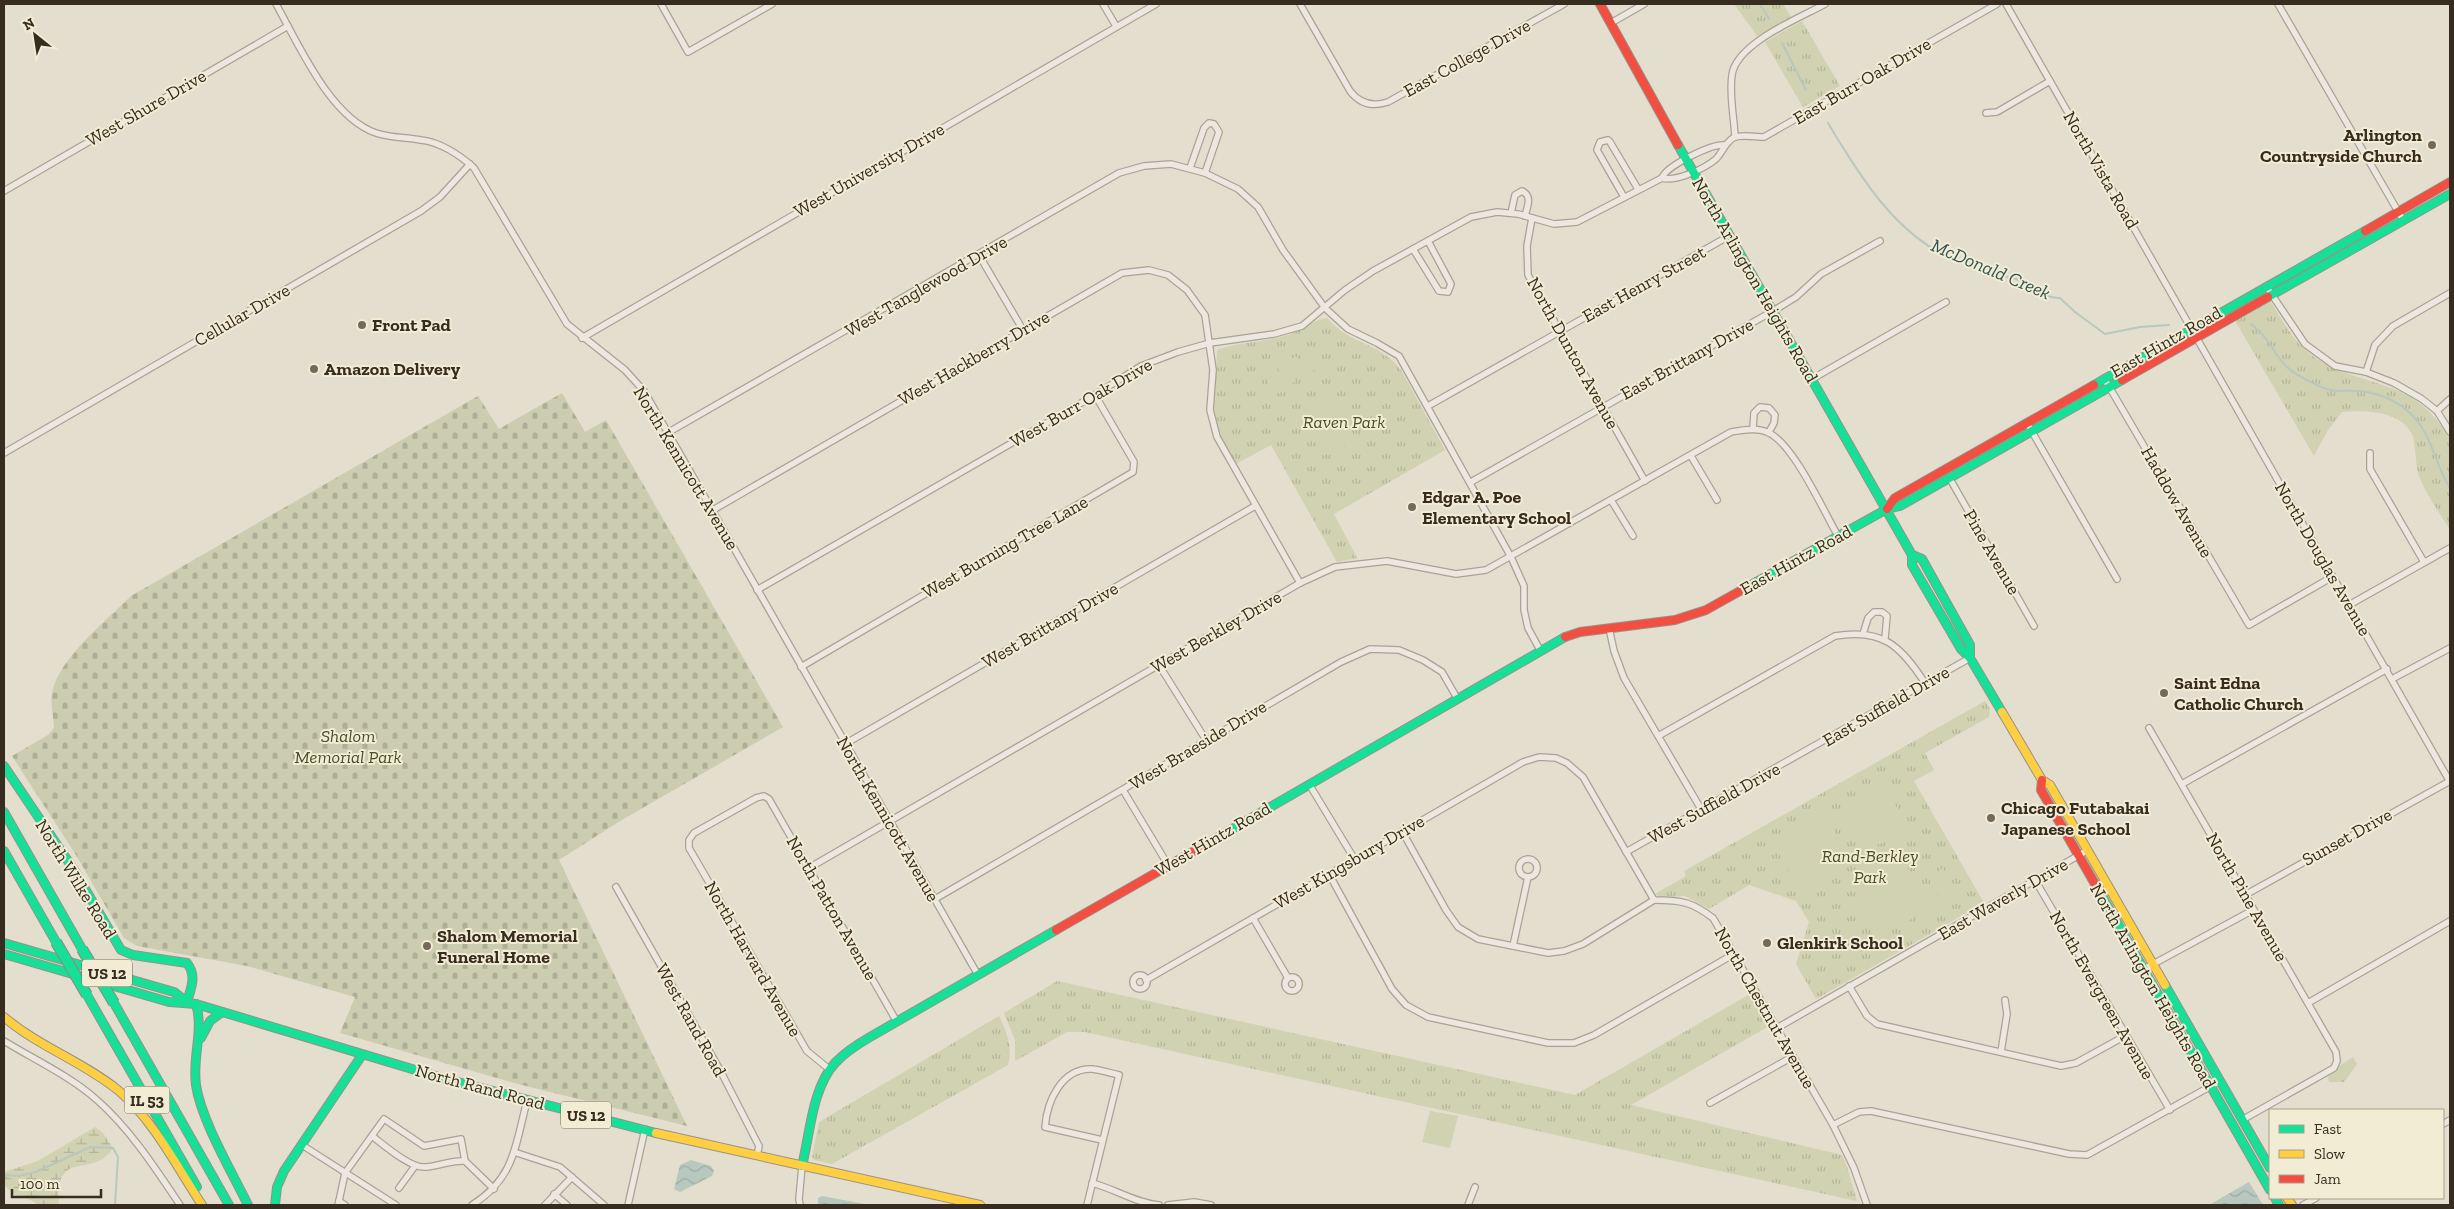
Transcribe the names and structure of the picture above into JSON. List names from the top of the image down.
{
  "streets": {
    "main road": [
      "North Arlington Heights Road",
      "East Hintz Road",
      "West Hintz Road",
      "North Wilke Road",
      "US 12",
      "North Rand Road",
      "IL 53"
    ],
    "street": [
      "East College Drive",
      "East Burr Oak Drive",
      "West Shure Drive",
      "West University Drive",
      "North Vista Road",
      "East Henry Street",
      "West Tanglewood Drive",
      "Cellular Drive",
      "North Dunton Avenue",
      "West Hackberry Drive",
      "East Brittany Drive",
      "West Burr Oak Drive",
      "North Kennicott Avenue",
      "Haddow Avenue",
      "West Burning Tree Lane",
      "Pine Avenue",
      "North Douglas Avenue",
      "West Brittany Drive",
      "West Berkley Drive",
      "East Suffield Drive",
      "West Braeside Drive",
      "West Suffield Drive",
      "Sunset Drive",
      "West Kingsbury Drive",
      "North Pine Avenue",
      "East Waverly Drive",
      "North Patton Avenue",
      "North Harvard Avenue",
      "North Evergreen Avenue",
      "North Chestnut Avenue",
      "West Rand Road"
    ]
  },
  "crossings": [
    ["West Shure Drive", "North Kennicott Avenue"],
    ["West University Drive", "North Kennicott Avenue"],
    ["North Vista Road", "East Hintz Road"],
    ["North Vista Road", "North Douglas Avenue"],
    ["North Arlington Heights Road", "East Henry Street"],
    ["North Arlington Heights Road", "East Hintz Road"],
    ["North Arlington Heights Road", "East Brittany Drive"],
    ["North Arlington Heights Road", "East Suffield Drive"],
    ["North Arlington Heights Road", "North Pine Avenue"],
    ["North Arlington Heights Road", "East Waverly Drive"],
    ["East Henry Street", "West Tanglewood Drive"],
    ["East Henry Street", "North Dunton Avenue"],
    ["West Tanglewood Drive", "West Burr Oak Drive"],
    ["West Tanglewood Drive", "North Kennicott Avenue"],
    ["West Tanglewood Drive", "West Berkley Drive"],
    ["West Tanglewood Drive", "West Hintz Road"],
    ["Cellular Drive", "North Kennicott Avenue"],
    ["East Hintz Road", "Haddow Avenue"],
    ["East Hintz Road", "Pine Avenue"],
    ["East Hintz Road", "North Douglas Avenue"],
    ["East Hintz Road", "West Hintz Road"],
    ["North Dunton Avenue", "East Brittany Drive"],
    ["North Dunton Avenue", "West Burr Oak Drive"],
    ["North Dunton Avenue", "West Berkley Drive"],
    ["West Hackberry Drive", "West Burr Oak Drive"],
    ["West Hackberry Drive", "North Kennicott Avenue"],
    ["West Hackberry Drive", "West Brittany Drive"],
    ["West Hackberry Drive", "West Berkley Drive"],
    ["West Burr Oak Drive", "North Kennicott Avenue"],
    ["West Burr Oak Drive", "West Burning Tree Lane"],
    ["North Kennicott Avenue", "West Burning Tree Lane"],
    ["North Kennicott Avenue", "West Brittany Drive"],
    ["North Kennicott Avenue", "West Berkley Drive"],
    ["North Kennicott Avenue", "West Braeside Drive"],
    ["North Kennicott Avenue", "West Hintz Road"],
    ["Haddow Avenue", "North Douglas Avenue"],
    ["North Douglas Avenue", "Sunset Drive"],
    ["West Berkley Drive", "North Patton Avenue"],
    ["East Suffield Drive", "West Suffield Drive"],
    ["West Braeside Drive", "West Hintz Road"],
    ["West Suffield Drive", "West Kingsbury Drive"],
    ["Sunset Drive", "North Pine Avenue"],
    ["West Hintz Road", "North Patton Avenue"],
    ["West Hintz Road", "North Harvard Avenue"],
    ["West Hintz Road", "North Rand Road"],
    ["North Wilke Road", "North Rand Road"],
    ["East Waverly Drive", "North Evergreen Avenue"],
    ["East Waverly Drive", "North Chestnut Avenue"],
    ["North Patton Avenue", "North Harvard Avenue"],
    ["West Rand Road", "North Rand Road"]
  ],
  "water": ["McDonald Creek"],
  "parks": ["Raven Park", "Shalom Memorial Park", "Rand-Berkley Park"],
  "places": [
    "Arlington Countryside Church",
    "Front Pad",
    "Amazon Delivery",
    "Edgar A. Poe Elementary School",
    "Saint Edna Catholic Church",
    "Chicago Futabakai Japanese School",
    "Glenkirk School",
    "Shalom Memorial Funeral Home"
  ],
  "legend": ["Fast", "Slow", "Jam"],
  "scale_bar": "100 m",
  "north": "top left"
}
